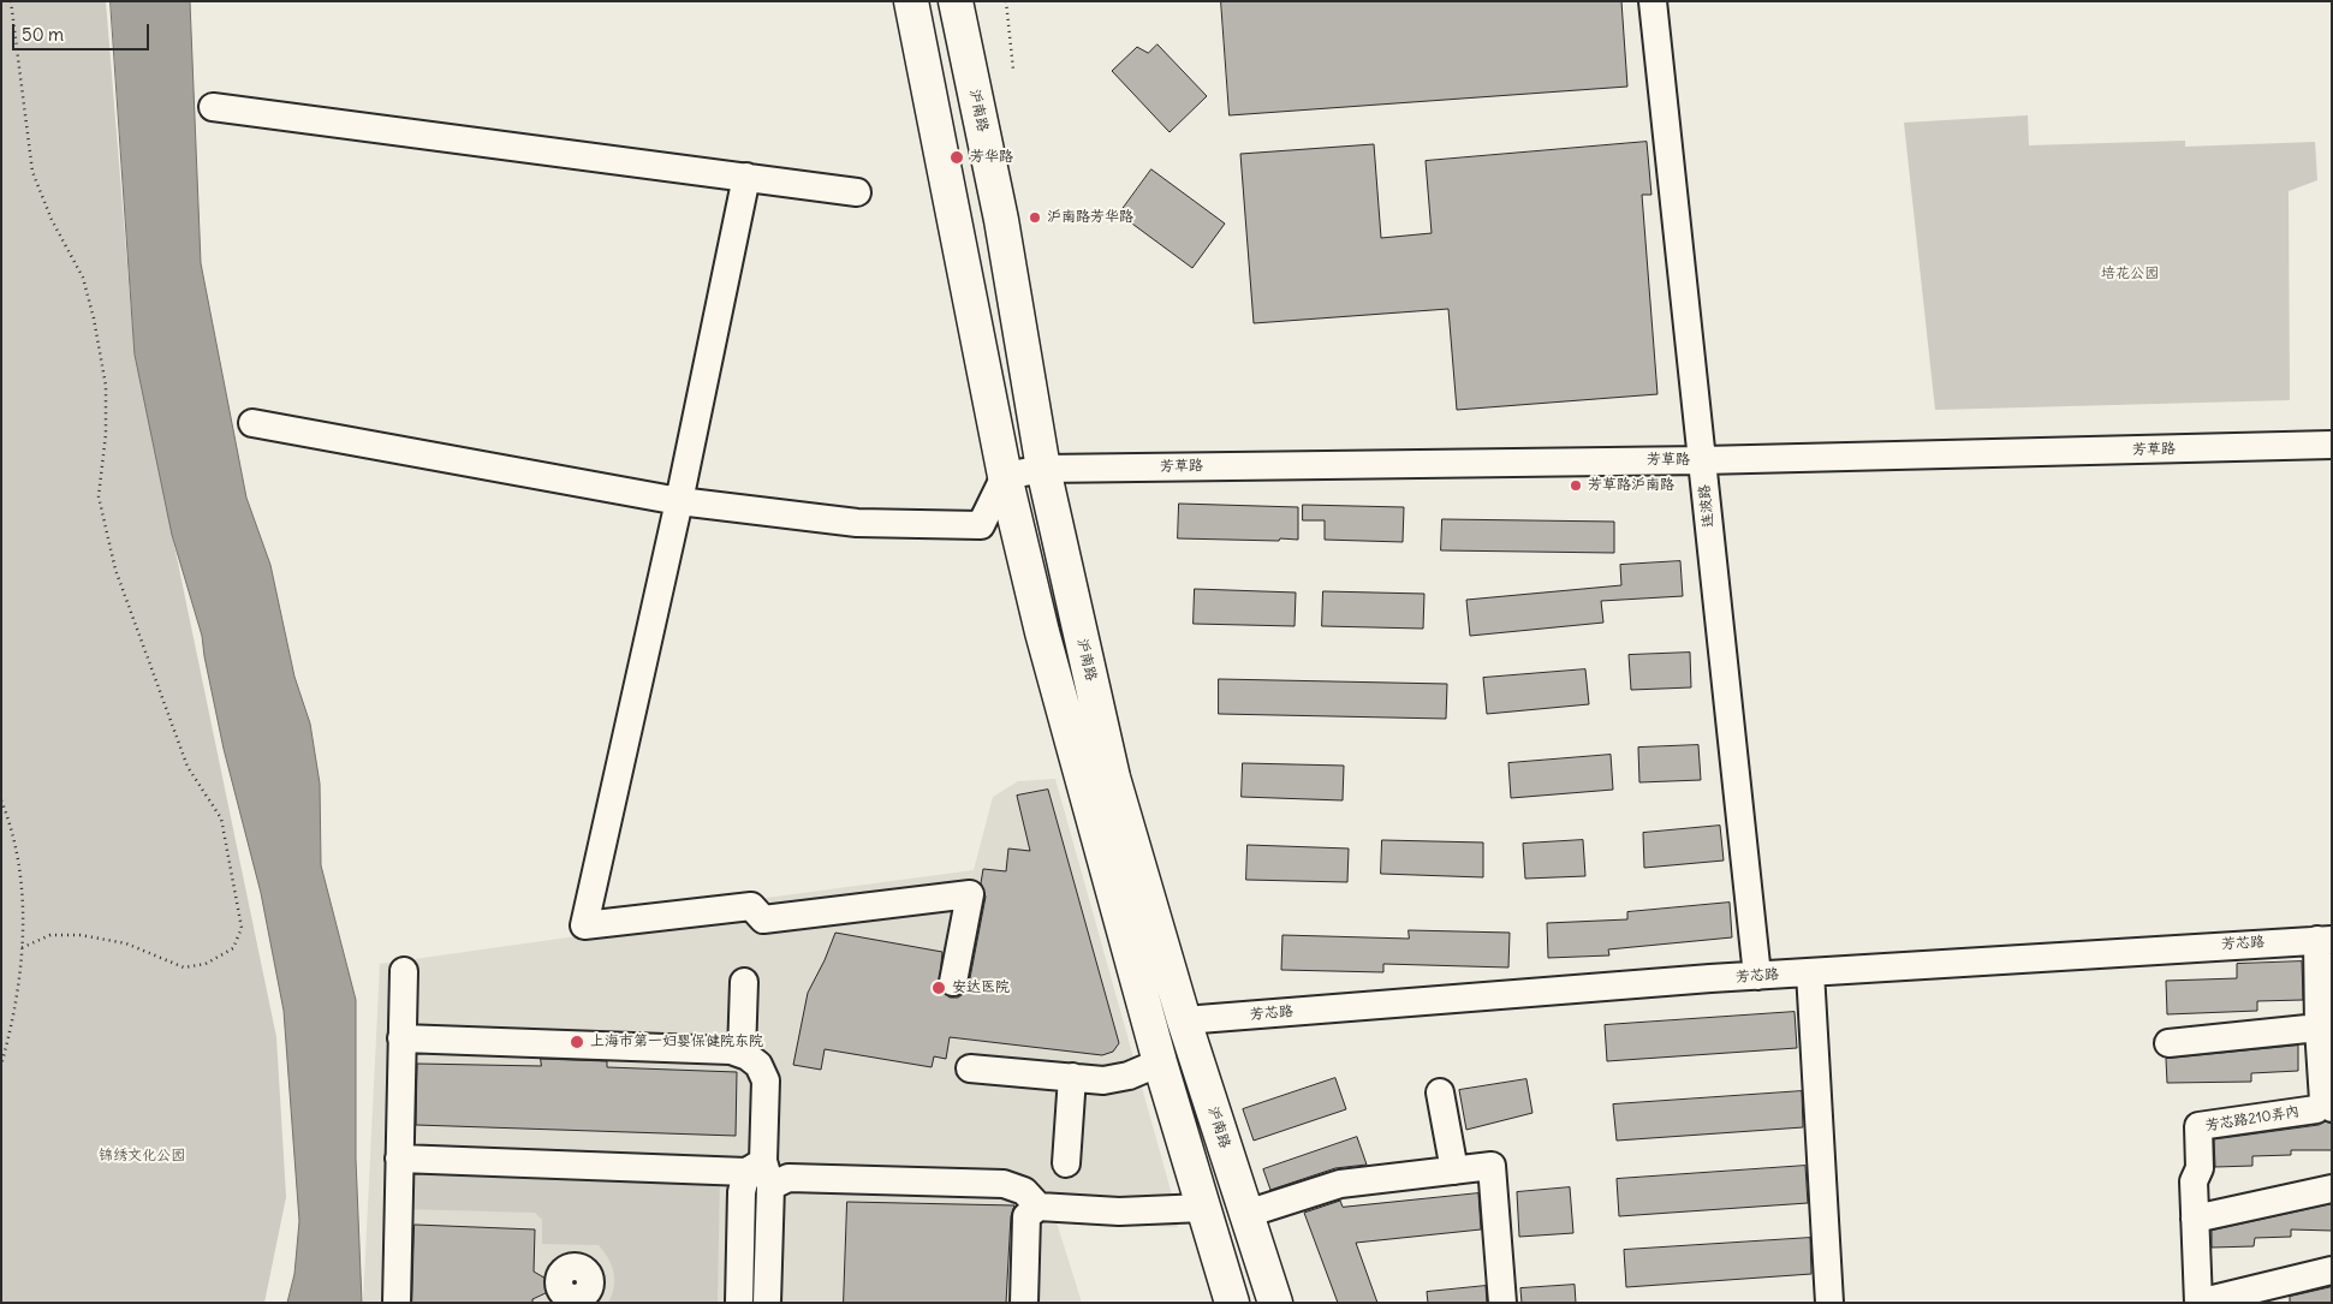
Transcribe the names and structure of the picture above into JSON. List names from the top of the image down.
{
  "streets": {
    "main road": ["沪南路"],
    "street": [
      "芳草路",
      "连波路",
      "芳芯路",
      "芳芯路210弄内"
    ]
  },
  "crossings": [
    ["沪南路", "芳草路"],
    ["沪南路", "芳芯路"],
    ["芳草路", "连波路"],
    ["连波路", "芳芯路"],
    ["芳芯路", "芳芯路210弄内"]
  ],
  "parks": ["培花公园", "锦绣文化公园"],
  "places": [
    "芳华路",
    "沪南路芳华路",
    "芳草路沪南路",
    "安达医院",
    "上海市第一妇婴保健院东院"
  ],
  "scale_bar": "50 m"
}
